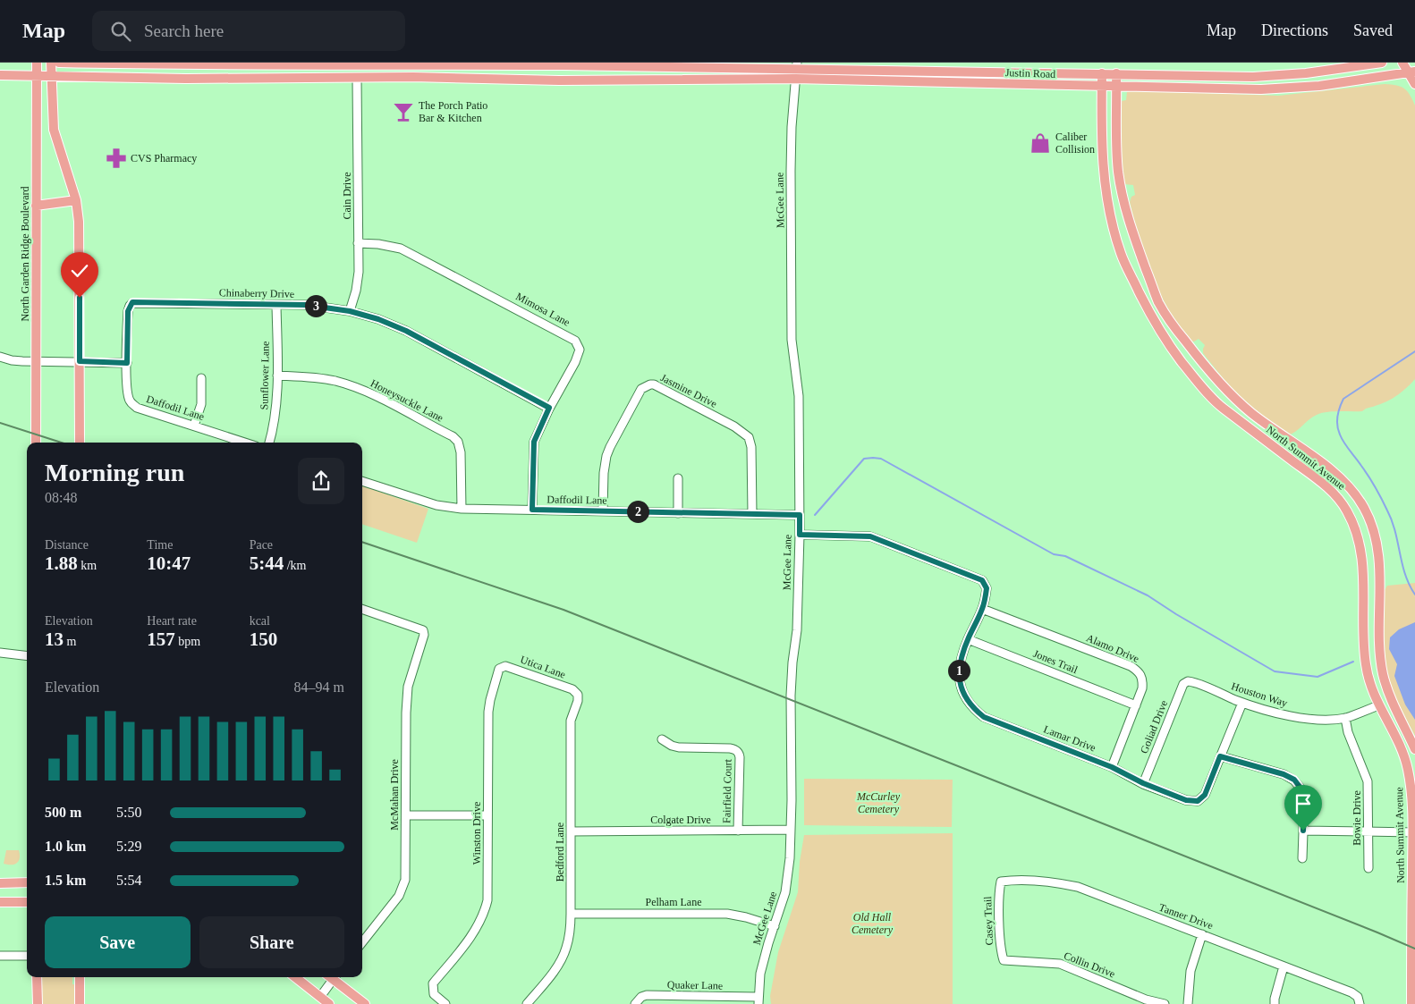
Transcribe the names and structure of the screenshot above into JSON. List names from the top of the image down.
{
  "streets": {
    "main road": ["Justin Road", "North Garden Ridge Boulevard", "North Summit Avenue"],
    "street": [
      "Cain Drive",
      "McGee Lane",
      "Chinaberry Drive",
      "Mimosa Lane",
      "Sunflower Lane",
      "Jasmine Drive",
      "Honeysuckle Lane",
      "Daffodil Lane",
      "Alamo Drive",
      "Jones Trail",
      "Utica Lane",
      "Houston Way",
      "Goliad Drive",
      "Lamar Drive",
      "Fairfield Court",
      "McMahan Drive",
      "Bowie Drive",
      "Colgate Drive",
      "Winston Drive",
      "Bedford Lane",
      "Pelham Lane",
      "Tanner Drive",
      "Casey Trail",
      "Collin Drive",
      "Quaker Lane"
    ]
  },
  "crossings": [
    ["Justin Road", "Cain Drive"],
    ["Justin Road", "McGee Lane"],
    ["Justin Road", "North Garden Ridge Boulevard"],
    ["Justin Road", "North Summit Avenue"],
    ["Cain Drive", "Chinaberry Drive"],
    ["Cain Drive", "Mimosa Lane"],
    ["McGee Lane", "Daffodil Lane"],
    ["McGee Lane", "Lamar Drive"],
    ["McGee Lane", "Colgate Drive"],
    ["McGee Lane", "Pelham Lane"],
    ["McGee Lane", "Quaker Lane"],
    ["Chinaberry Drive", "Mimosa Lane"],
    ["Chinaberry Drive", "Sunflower Lane"],
    ["Chinaberry Drive", "Daffodil Lane"],
    ["Mimosa Lane", "Daffodil Lane"],
    ["Sunflower Lane", "Honeysuckle Lane"],
    ["Jasmine Drive", "Daffodil Lane"],
    ["Honeysuckle Lane", "Daffodil Lane"],
    ["North Summit Avenue", "Houston Way"],
    ["Alamo Drive", "Jones Trail"],
    ["Alamo Drive", "Lamar Drive"],
    ["Jones Trail", "Lamar Drive"],
    ["Utica Lane", "Winston Drive"],
    ["Utica Lane", "Bedford Lane"],
    ["Houston Way", "Goliad Drive"],
    ["Houston Way", "Lamar Drive"],
    ["Houston Way", "Bowie Drive"],
    ["Goliad Drive", "Lamar Drive"],
    ["Fairfield Court", "Colgate Drive"],
    ["Colgate Drive", "Bedford Lane"],
    ["Bedford Lane", "Pelham Lane"],
    ["Tanner Drive", "Casey Trail"],
    ["Casey Trail", "Collin Drive"]
  ],
  "parks": ["McCurley Cemetery", "Old Hall Cemetery"],
  "places": {
    "bar": ["The Porch Patio Bar & Kitchen"],
    "shop": ["Caliber Collision"],
    "pharmacy": ["CVS Pharmacy"]
  },
  "page": {
    "header": "Map",
    "search": "Search here",
    "nav": ["Map", "Directions", "Saved"],
    "pins": ["3", "2", "1"],
    "heading": ["Morning run", "08:48"],
    "stats": [
      ["Distance", "1.88 km"],
      ["Time", "10:47"],
      ["Pace", "5:44 /km"],
      ["Elevation", "13 m"],
      ["Heart rate", "157 bpm"],
      ["kcal", "150"]
    ],
    "chart": ["Elevation", "84–94 m"],
    "list": [
      {
        "name": "500 m",
        "note": "5:50"
      },
      {
        "name": "1.0 km",
        "note": "5:29"
      },
      {
        "name": "1.5 km",
        "note": "5:54"
      }
    ],
    "buttons": ["Save", "Share"]
  }
}
